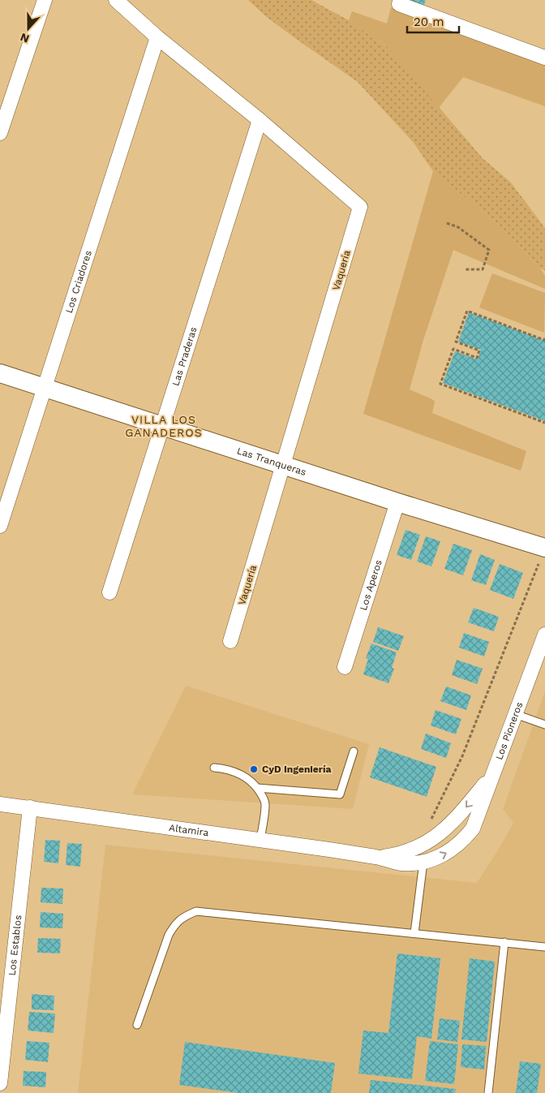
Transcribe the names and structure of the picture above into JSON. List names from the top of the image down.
{
  "streets": {
    "street": [
      "Vaquería",
      "Los Criadores",
      "Las Praderas",
      "Las Tranqueras",
      "Los Aperos",
      "Los Pioneros",
      "Altamira",
      "Los Establos"
    ]
  },
  "crossings": [
    ["Vaquería", "Los Criadores"],
    ["Vaquería", "Las Praderas"],
    ["Vaquería", "Las Tranqueras"],
    ["Los Criadores", "Las Tranqueras"],
    ["Las Praderas", "Las Tranqueras"],
    ["Las Tranqueras", "Los Aperos"],
    ["Los Pioneros", "Altamira"],
    ["Altamira", "Los Establos"]
  ],
  "districts": ["VILLA LOS GANADEROS"],
  "places": ["CyD Ingeniería"],
  "scale_bar": "20 m",
  "north": "bottom"
}
